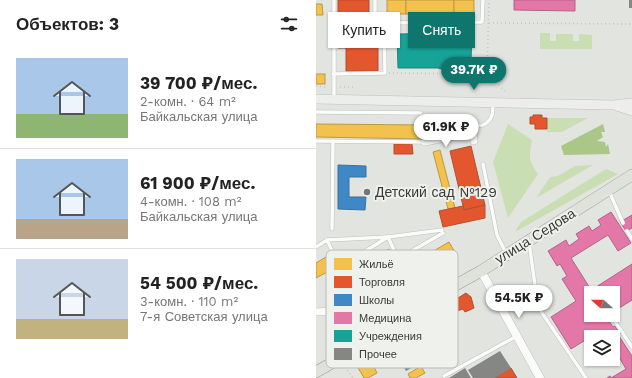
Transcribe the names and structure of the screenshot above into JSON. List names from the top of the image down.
{
  "streets": {
    "main road": ["улица Седова"]
  },
  "places": ["Детский сад №129"],
  "legend": [
    "Жильё",
    "Торговля",
    "Школы",
    "Медицина",
    "Учреждения",
    "Прочее"
  ],
  "north": "left",
  "page": {
    "heading": "Объектов: 3",
    "chip": ["Купить", "Снять"],
    "list": [
      {
        "name": "39 700 ₽/мес.",
        "note": "2-комн. · 64 m² · Байкальская улица"
      },
      {
        "name": "61 900 ₽/мес.",
        "note": "4-комн. · 108 m² · Байкальская улица"
      },
      {
        "name": "54 500 ₽/мес.",
        "note": "3-комн. · 110 m² · 7-я Советская улица"
      }
    ],
    "price": ["39.7K ₽", "61.9K ₽", "54.5K ₽"]
  }
}
